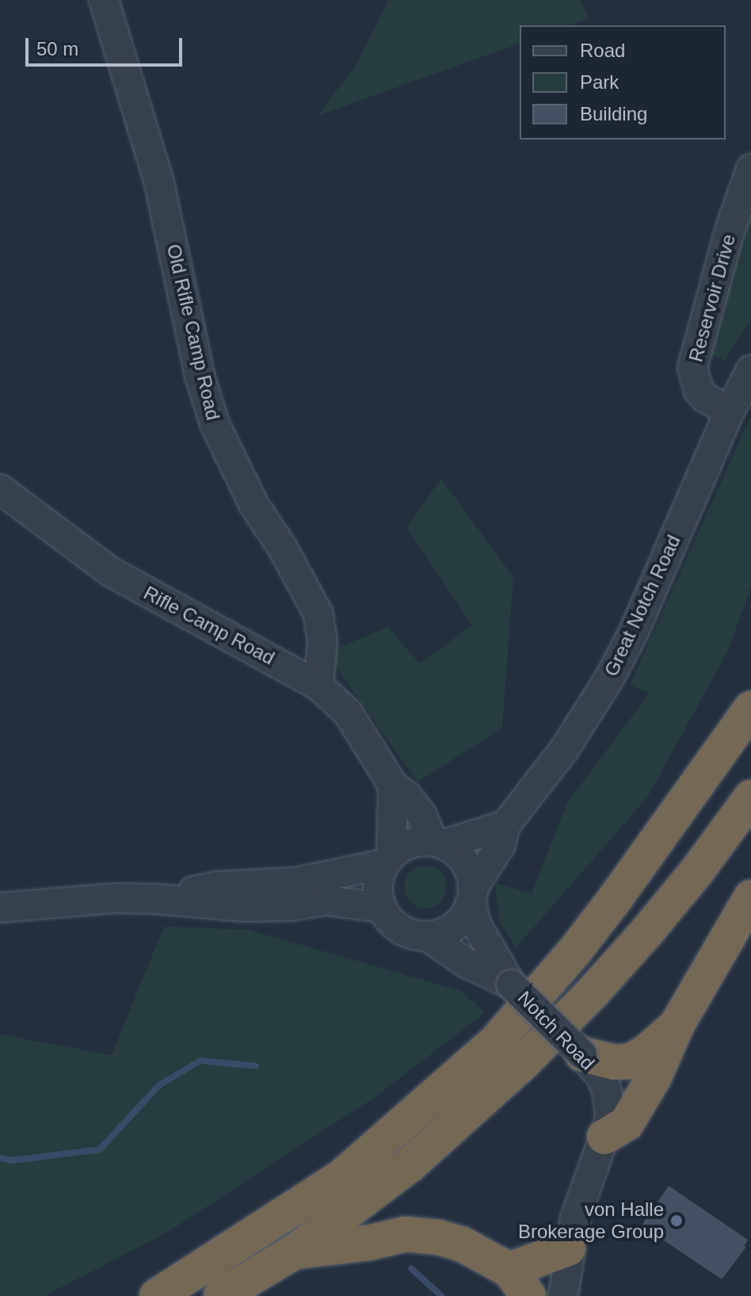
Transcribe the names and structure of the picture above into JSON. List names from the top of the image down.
{
  "streets": {
    "street": [
      "Reservoir Drive",
      "Old Rifle Camp Road",
      "Great Notch Road",
      "Rifle Camp Road",
      "Notch Road"
    ]
  },
  "crossings": [
    ["Reservoir Drive", "Great Notch Road"],
    ["Old Rifle Camp Road", "Rifle Camp Road"],
    ["Great Notch Road", "Rifle Camp Road"],
    ["Great Notch Road", "Notch Road"],
    ["Rifle Camp Road", "Notch Road"]
  ],
  "places": ["von Halle Brokerage Group"],
  "legend": ["Road", "Park", "Building"],
  "scale_bar": "50 m"
}
